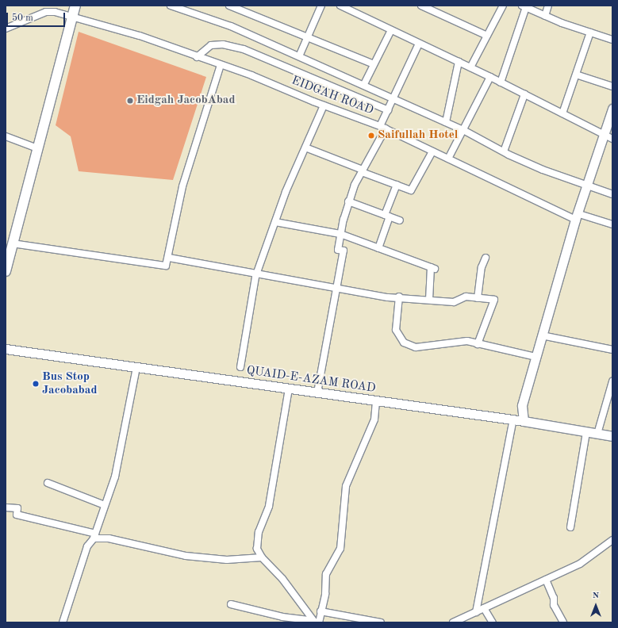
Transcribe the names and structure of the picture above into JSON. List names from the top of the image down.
{
  "streets": {
    "street": ["EIDGAH ROAD", "QUAID-E-AZAM ROAD"]
  },
  "places": ["Eidgah JacobAbad", "Saifullah Hotel", "Bus Stop Jacobabad"],
  "scale_bar": "50 m",
  "north": "top"
}
